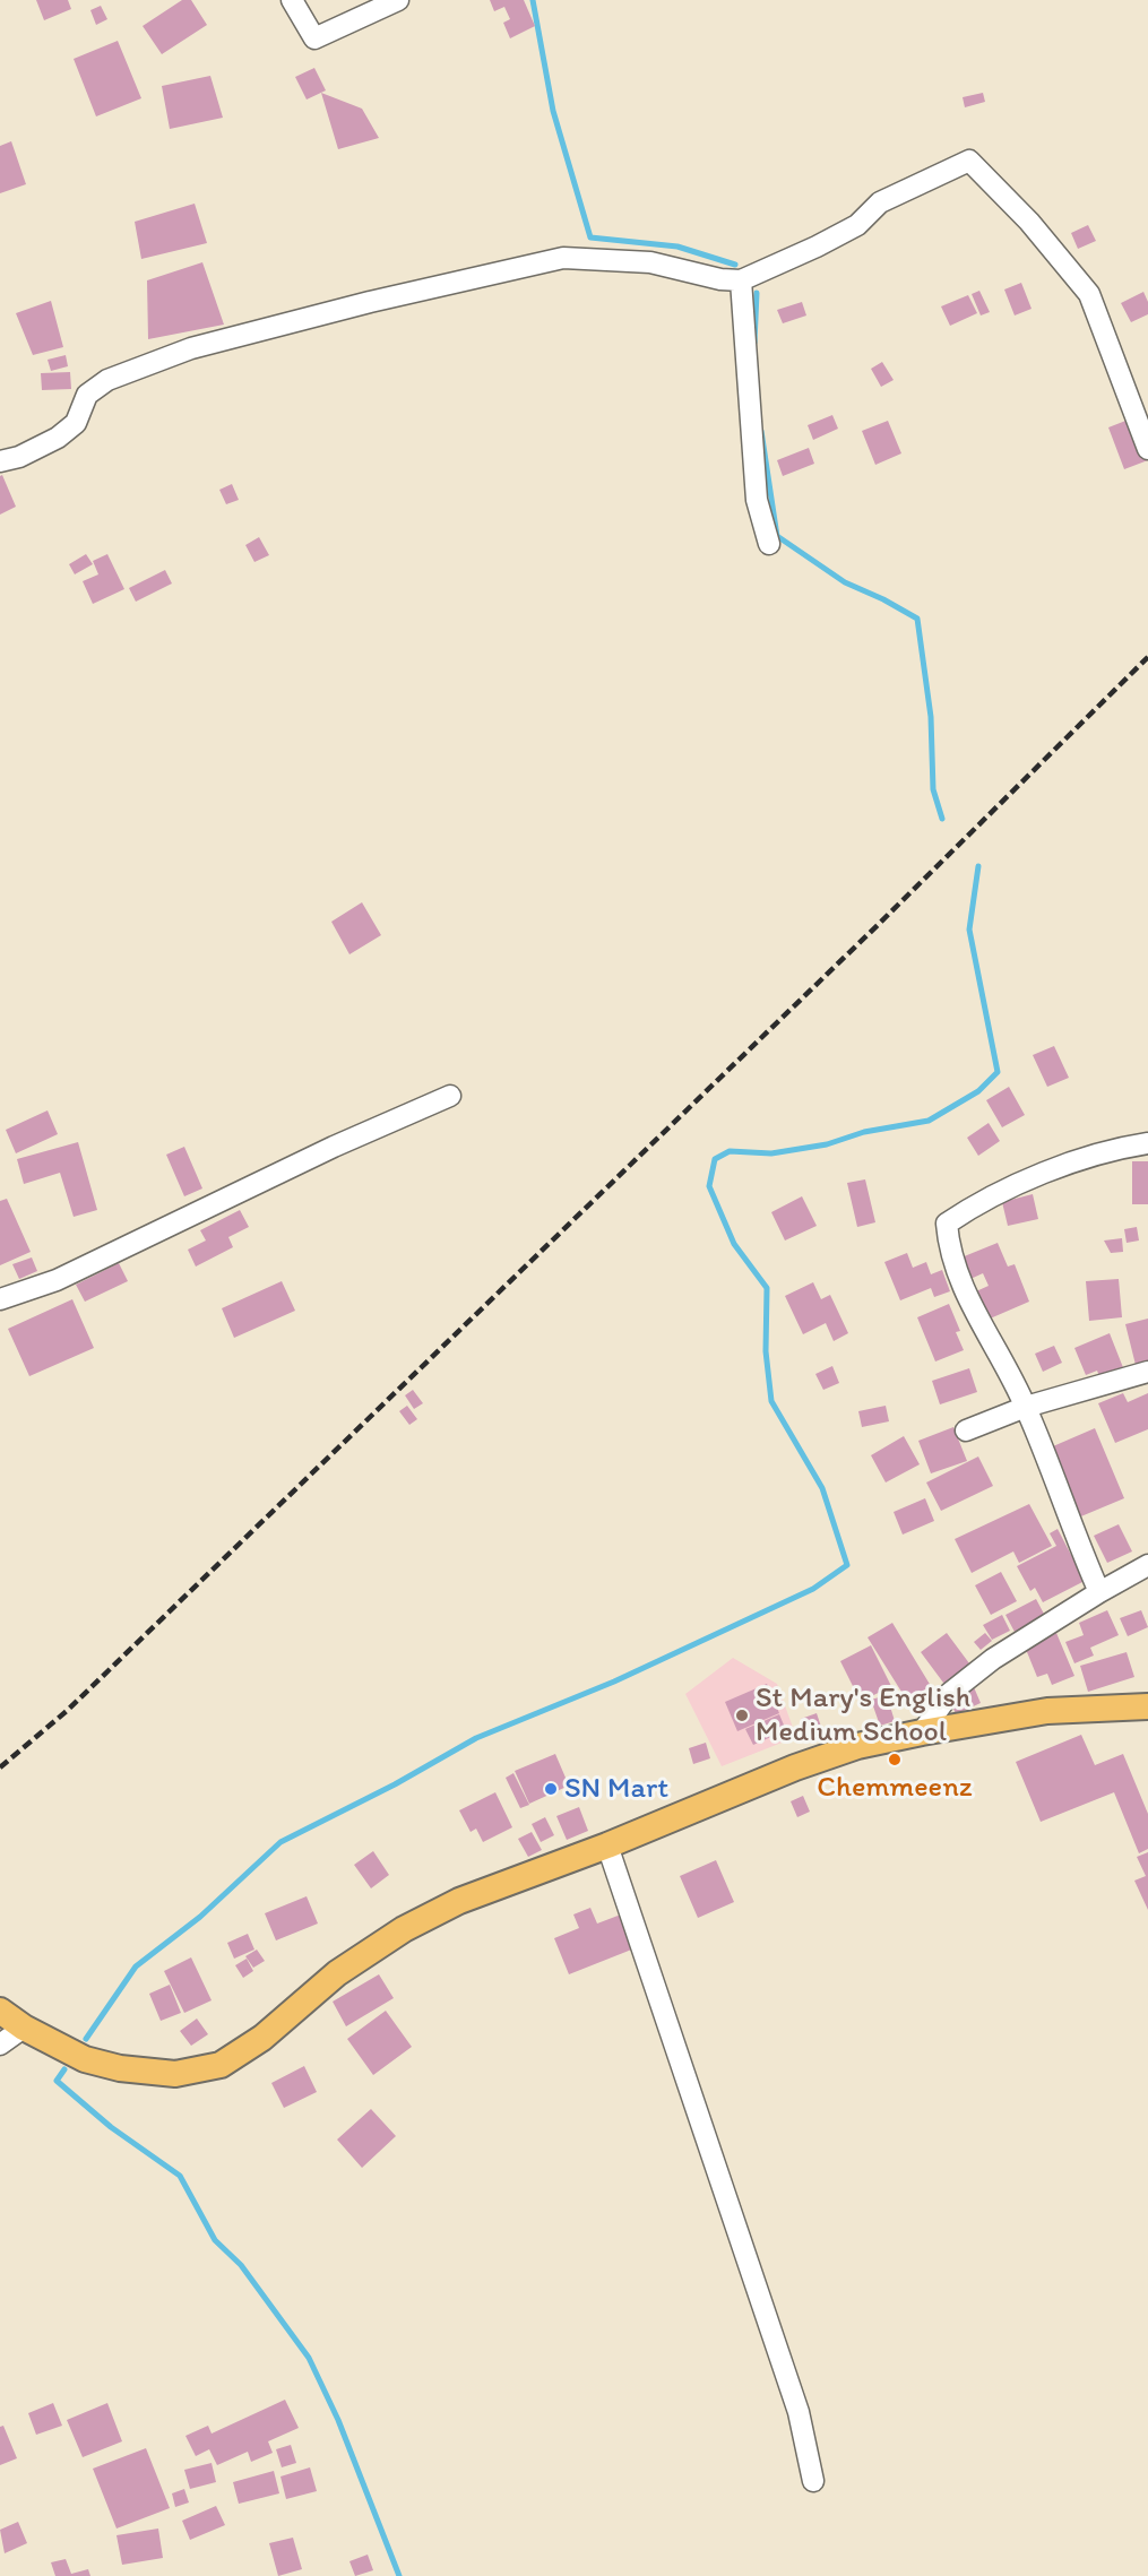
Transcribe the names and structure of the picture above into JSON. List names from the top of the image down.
{
  "places": ["St Mary's English Medium School", "Chemmeenz", "SN Mart"]
}
